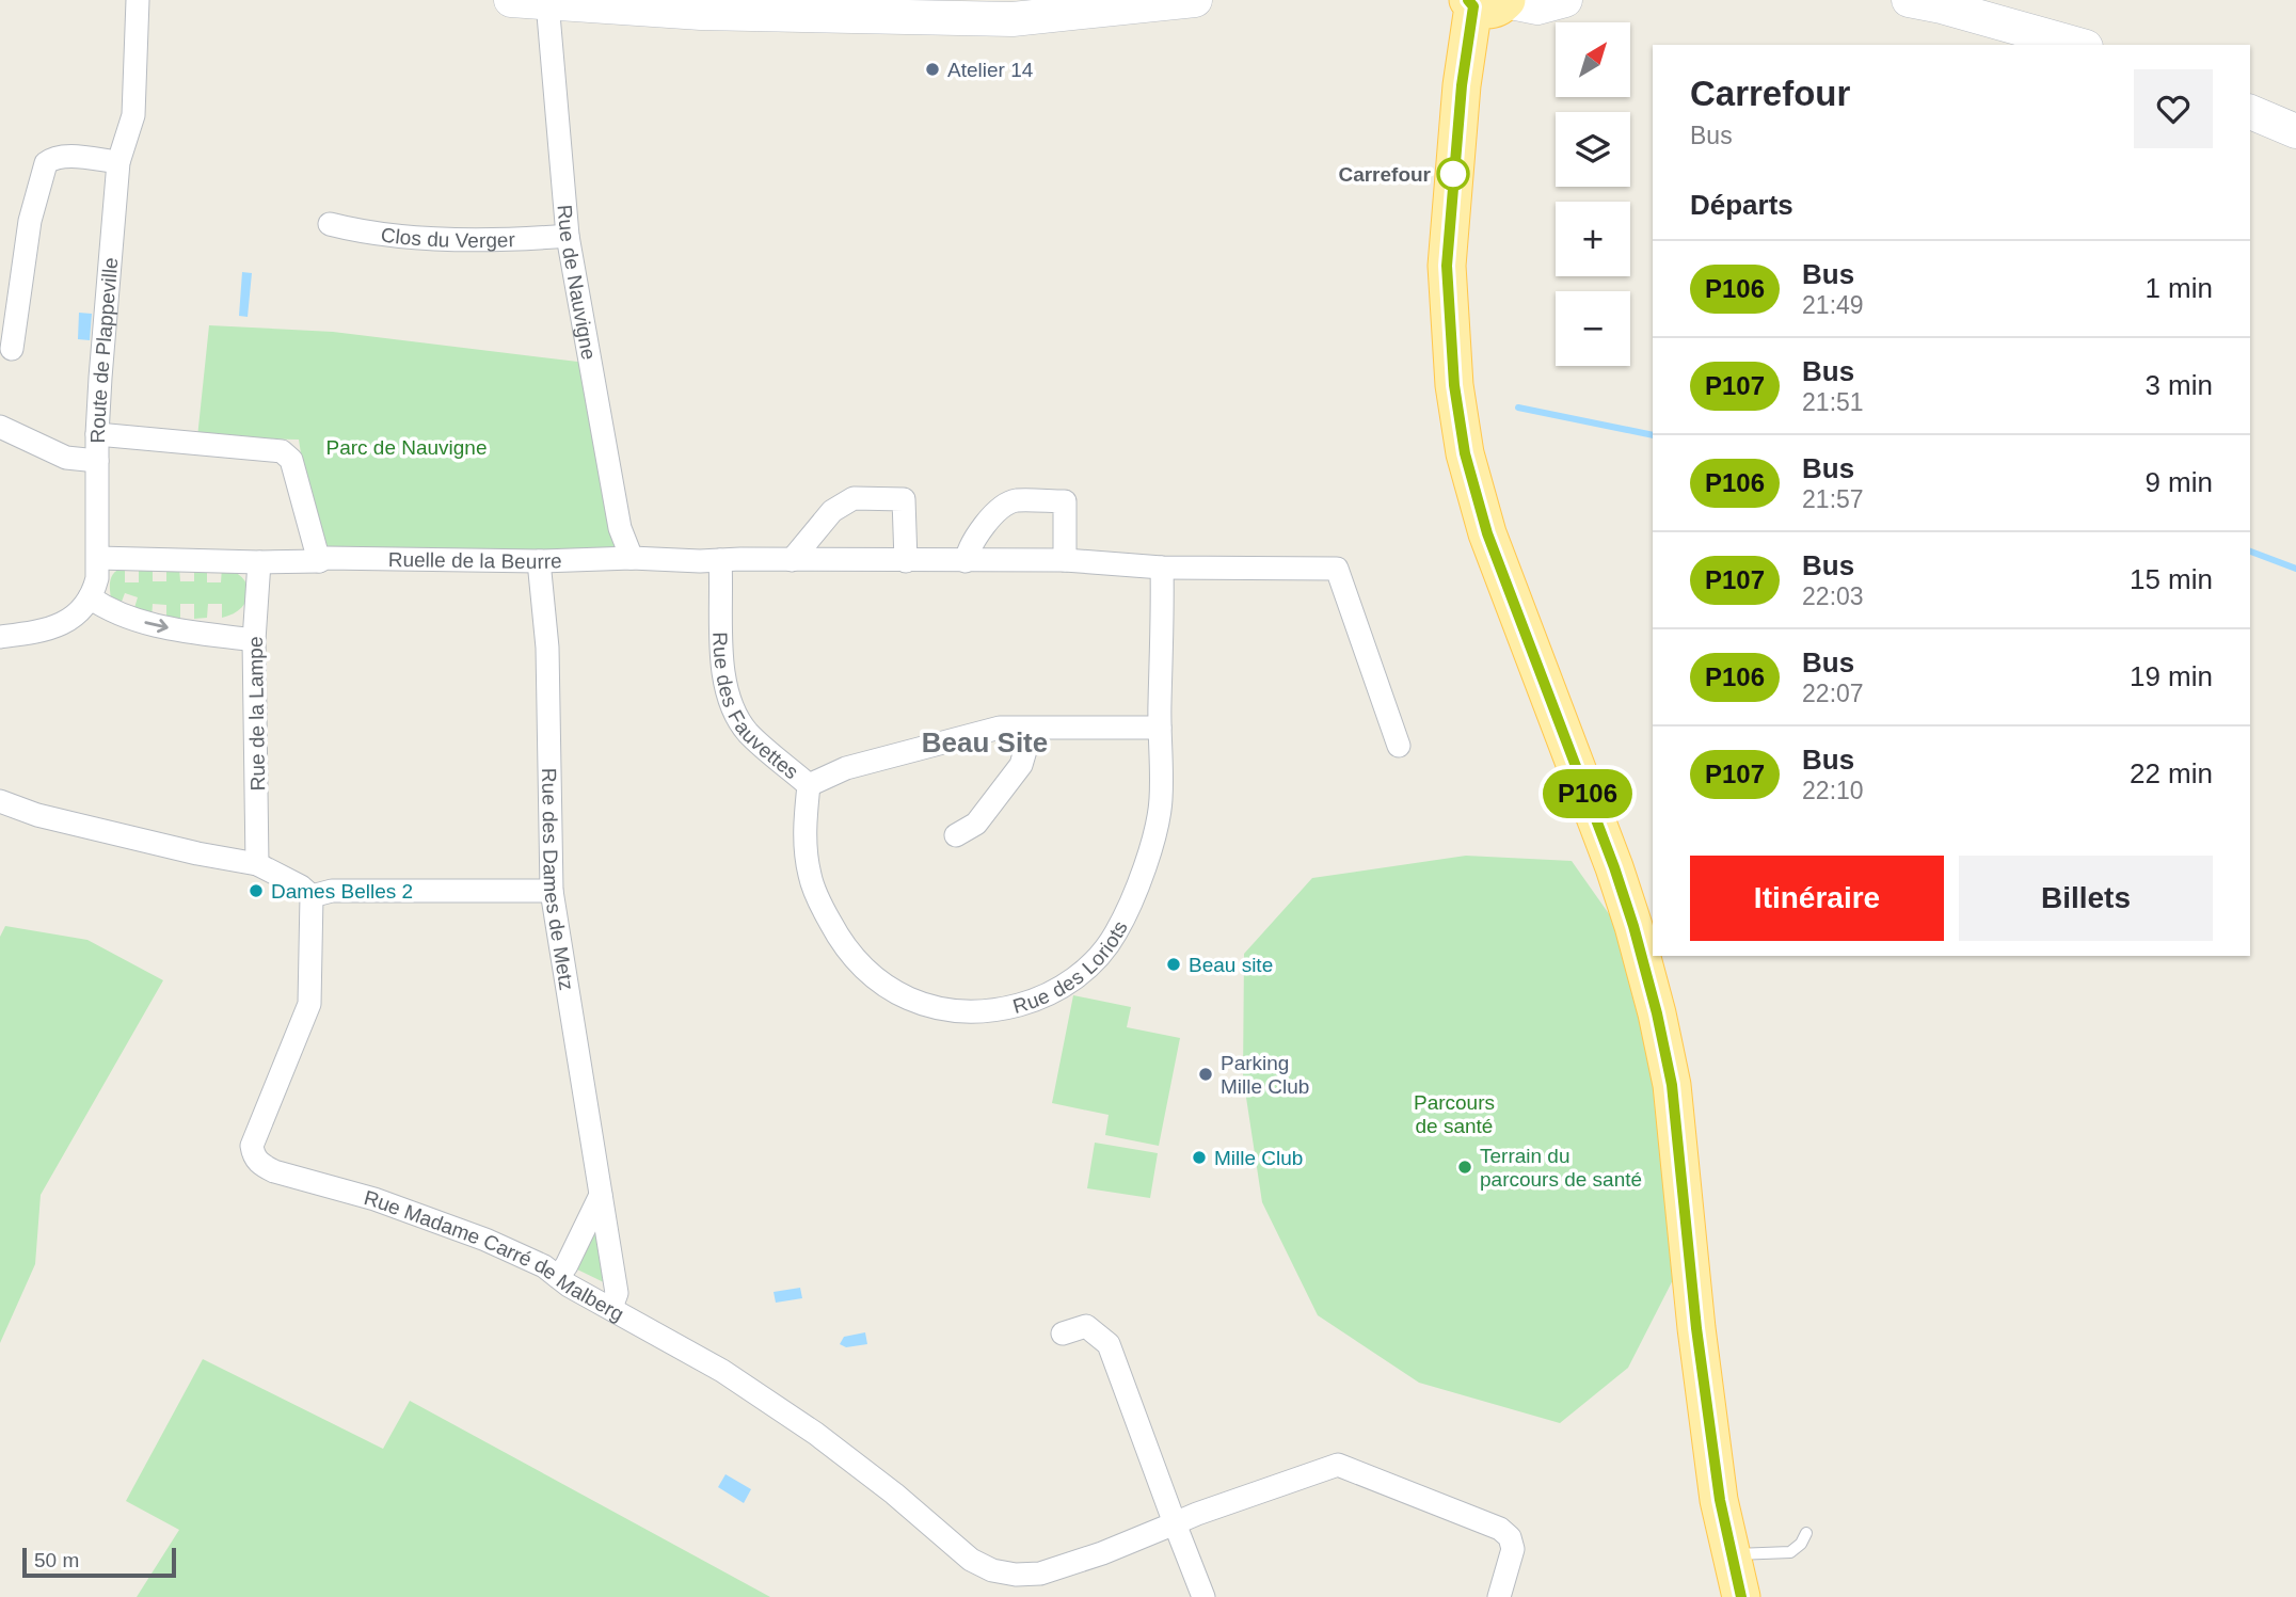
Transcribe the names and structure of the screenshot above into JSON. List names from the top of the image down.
{
  "streets": {
    "street": [
      "Clos du Verger",
      "Rue de Nauvigne",
      "Route de Plappeville",
      "Ruelle de la Beurre",
      "Rue des Fauvettes",
      "Rue de la Lampe",
      "Rue des Dames de Metz",
      "Rue des Loriots",
      "Rue Madame Carré de Malberg"
    ]
  },
  "crossings": [
    ["Clos du Verger", "Rue de Nauvigne"],
    ["Rue de Nauvigne", "Ruelle de la Beurre"],
    ["Route de Plappeville", "Ruelle de la Beurre"],
    ["Ruelle de la Beurre", "Rue de la Lampe"],
    ["Ruelle de la Beurre", "Rue des Dames de Metz"],
    ["Rue des Fauvettes", "Rue des Loriots"],
    ["Rue des Dames de Metz", "Rue Madame Carré de Malberg"]
  ],
  "districts": ["Beau Site"],
  "parks": ["Parc de Nauvigne", "Parcours de santé"],
  "places": [
    "Atelier 14",
    "Carrefour",
    "Dames Belles 2",
    "Beau site",
    "Parking Mille Club",
    "Mille Club",
    "Terrain du parcours de santé"
  ],
  "lines": ["bus line P106"],
  "scale_bar": "50 m",
  "north": "top right",
  "page": {
    "on_map": "P106",
    "map_buttons": ["+", "−"],
    "heading": [
      ["Carrefour", "Bus"],
      "Départs"
    ],
    "list": [
      {
        "mark": "P106",
        "name": "Bus",
        "note": "21:49",
        "value": "1 min"
      },
      {
        "mark": "P107",
        "name": "Bus",
        "note": "21:51",
        "value": "3 min"
      },
      {
        "mark": "P106",
        "name": "Bus",
        "note": "21:57",
        "value": "9 min"
      },
      {
        "mark": "P107",
        "name": "Bus",
        "note": "22:03",
        "value": "15 min"
      },
      {
        "mark": "P106",
        "name": "Bus",
        "note": "22:07",
        "value": "19 min"
      },
      {
        "mark": "P107",
        "name": "Bus",
        "note": "22:10",
        "value": "22 min"
      }
    ],
    "buttons": ["Itinéraire", "Billets"],
    "scale": "50 m"
  }
}
